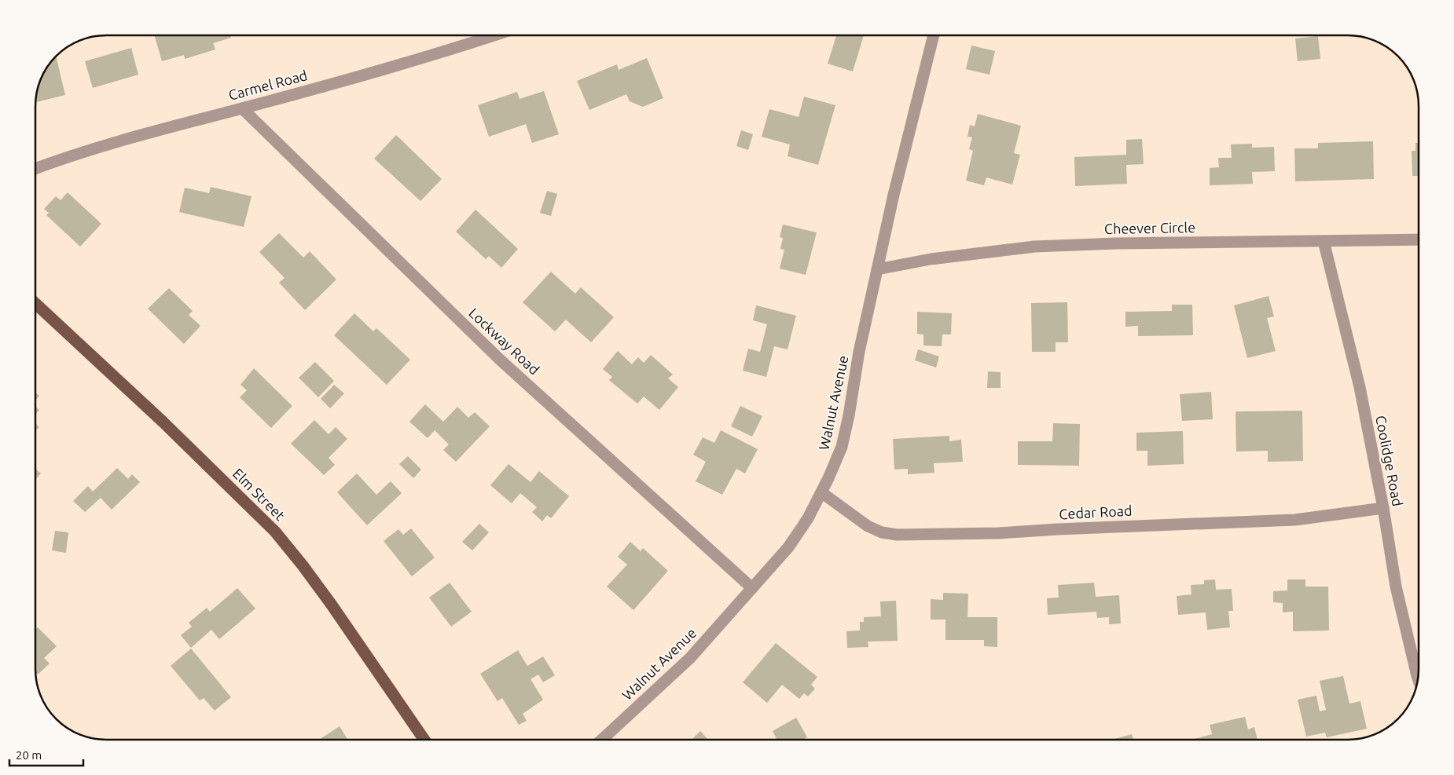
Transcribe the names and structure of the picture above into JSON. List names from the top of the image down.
{
  "streets": {
    "main road": ["Elm Street"],
    "street": [
      "Carmel Road",
      "Cheever Circle",
      "Lockway Road",
      "Walnut Avenue",
      "Coolidge Road",
      "Cedar Road"
    ]
  },
  "crossings": [
    ["Carmel Road", "Lockway Road"],
    ["Cheever Circle", "Walnut Avenue"],
    ["Cheever Circle", "Coolidge Road"],
    ["Lockway Road", "Walnut Avenue"],
    ["Walnut Avenue", "Cedar Road"],
    ["Coolidge Road", "Cedar Road"]
  ],
  "scale_bar": "20 m"
}
